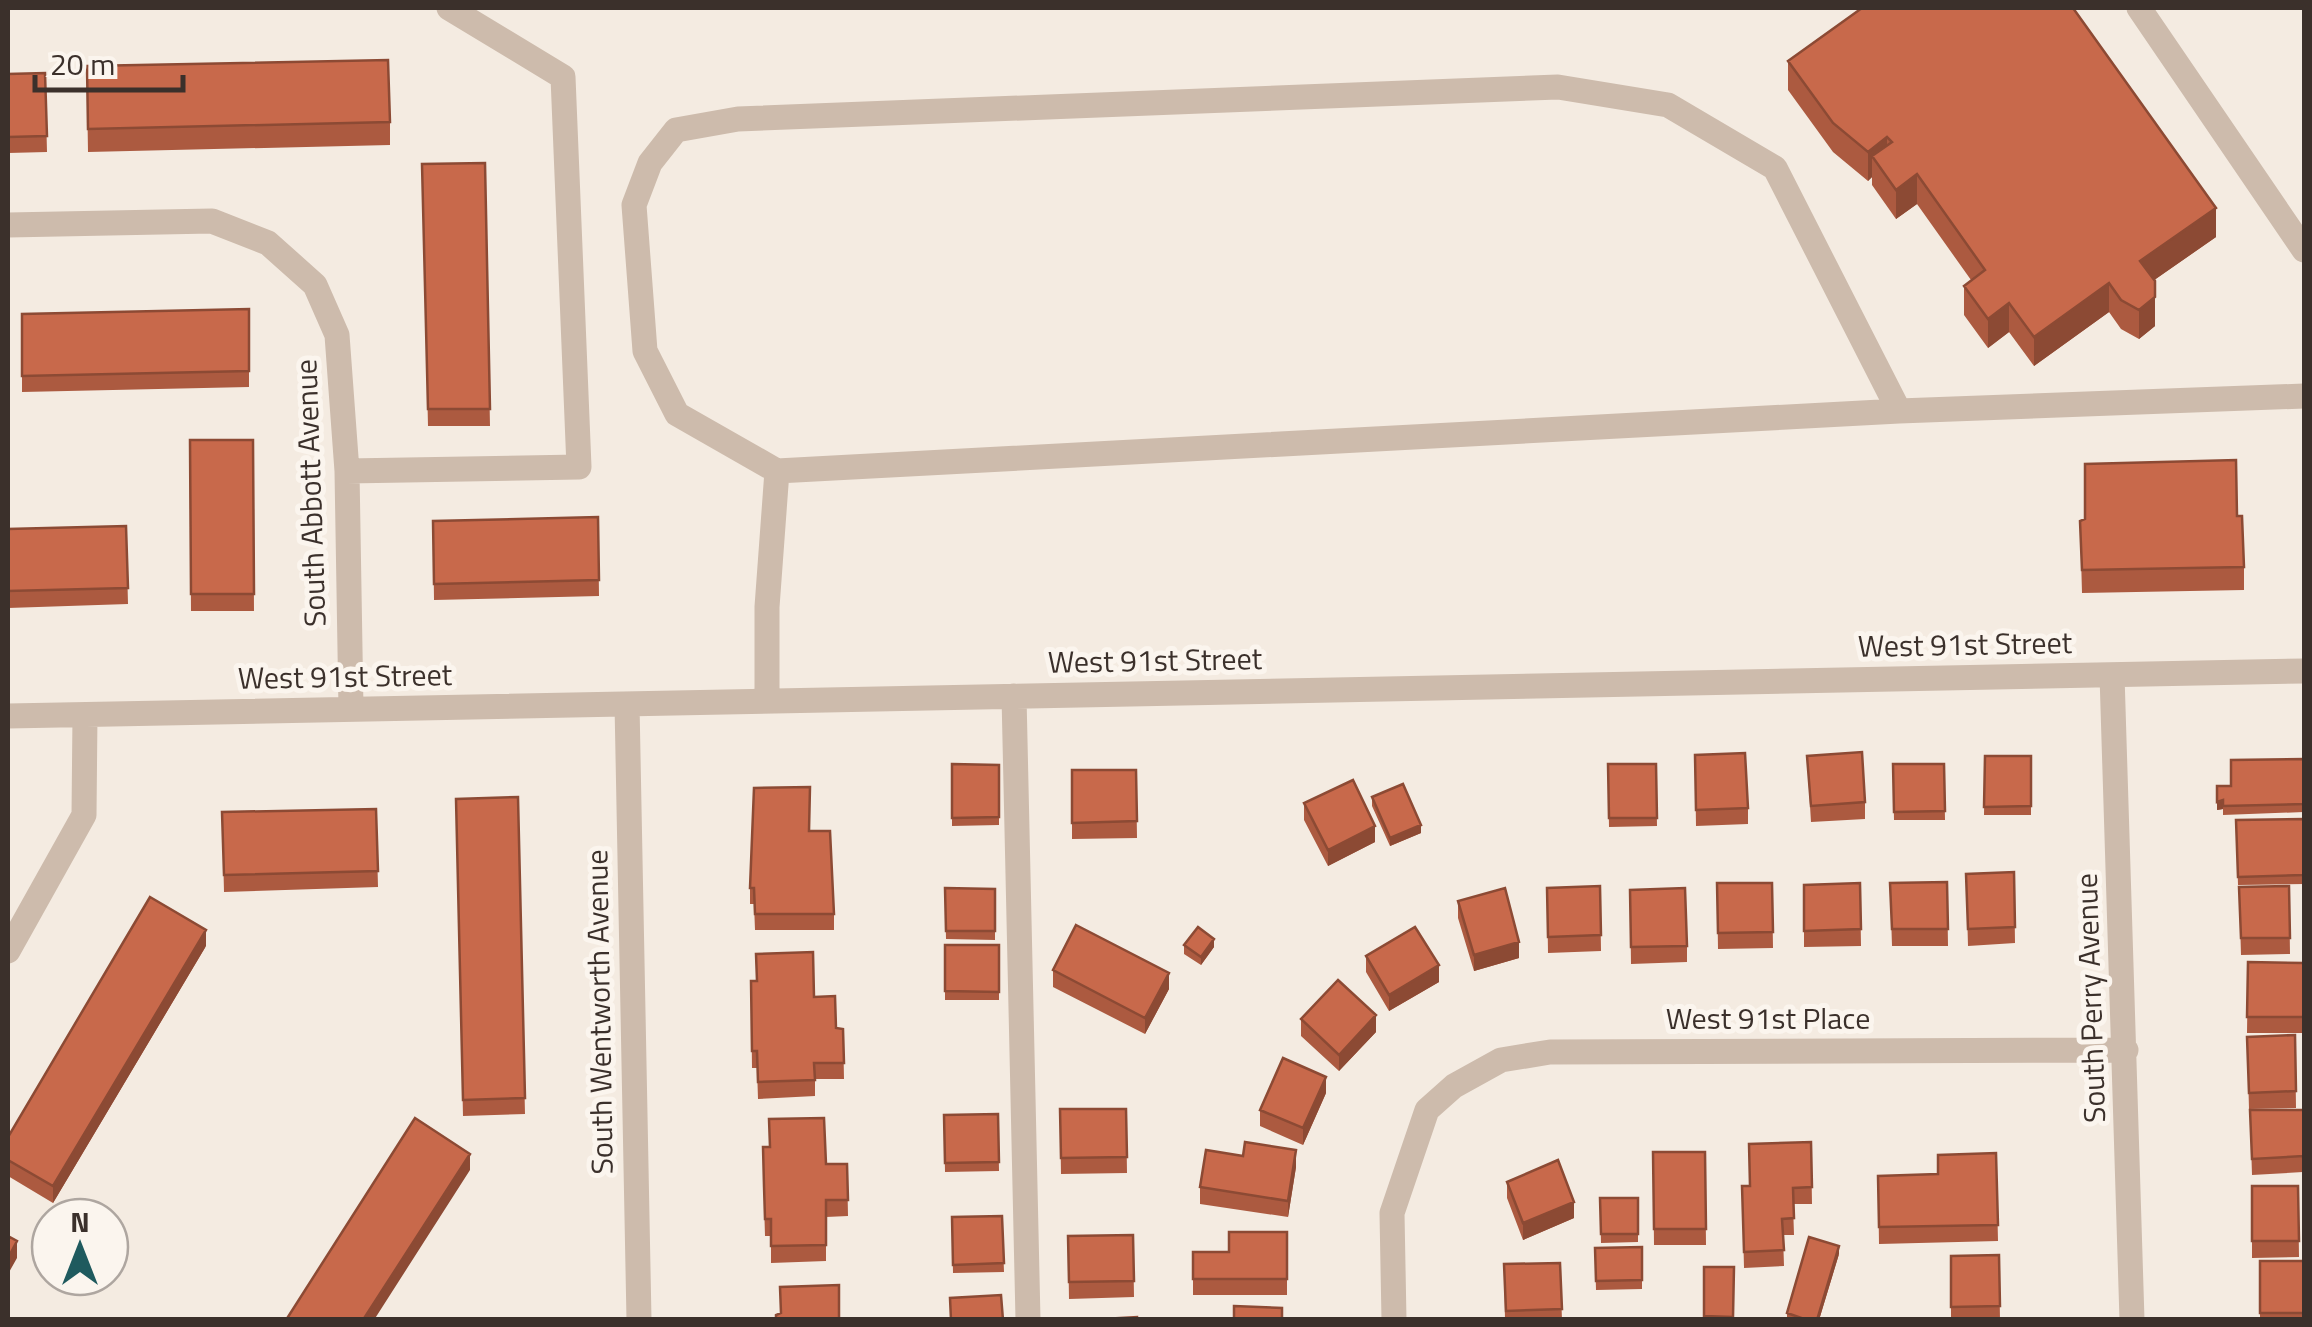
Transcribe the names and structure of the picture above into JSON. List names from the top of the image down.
{
  "streets": {
    "street": [
      "South Abbott Avenue",
      "West 91st Street",
      "South Perry Avenue",
      "South Wentworth Avenue",
      "West 91st Place"
    ]
  },
  "crossings": [
    ["South Abbott Avenue", "West 91st Street"],
    ["West 91st Street", "South Perry Avenue"],
    ["West 91st Street", "South Wentworth Avenue"],
    ["South Perry Avenue", "West 91st Place"]
  ],
  "scale_bar": "20 m",
  "north": "top"
}
